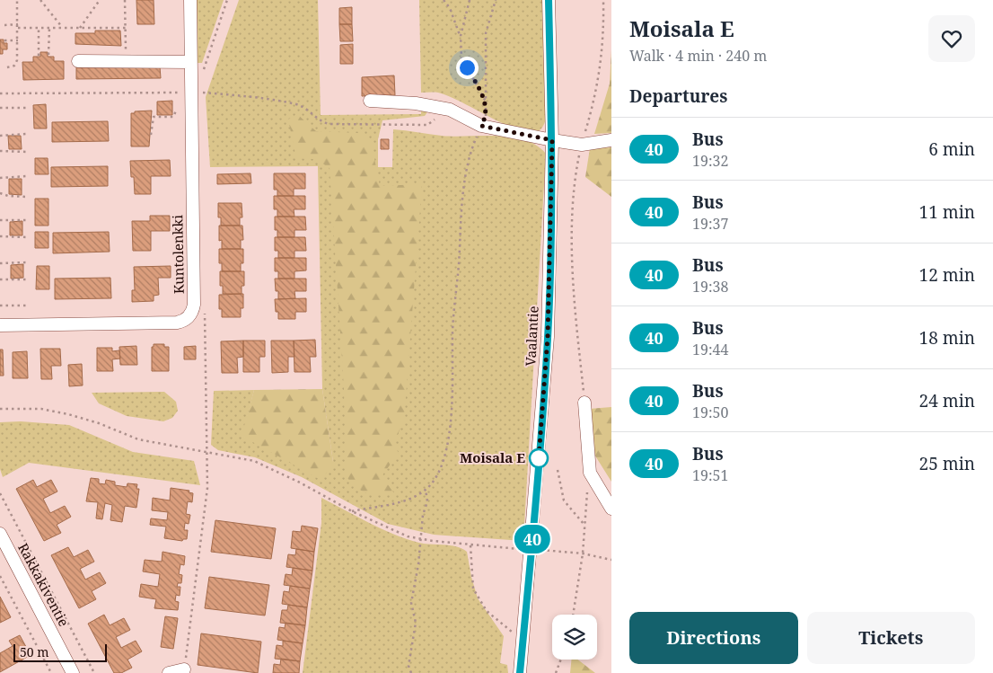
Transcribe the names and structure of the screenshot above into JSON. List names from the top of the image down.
{
  "streets": {
    "street": ["Kuntolenkki", "Vaalantie", "Rakkakiventie"]
  },
  "places": ["Moisala E"],
  "lines": ["bus line 40"],
  "scale_bar": "50 m",
  "page": {
    "on_map": "40",
    "heading": [
      ["Moisala E", "Walk · 4 min · 240 m"],
      "Departures"
    ],
    "list": [
      {
        "mark": "40",
        "name": "Bus",
        "note": "19:32",
        "value": "6 min"
      },
      {
        "mark": "40",
        "name": "Bus",
        "note": "19:37",
        "value": "11 min"
      },
      {
        "mark": "40",
        "name": "Bus",
        "note": "19:38",
        "value": "12 min"
      },
      {
        "mark": "40",
        "name": "Bus",
        "note": "19:44",
        "value": "18 min"
      },
      {
        "mark": "40",
        "name": "Bus",
        "note": "19:50",
        "value": "24 min"
      },
      {
        "mark": "40",
        "name": "Bus",
        "note": "19:51",
        "value": "25 min"
      }
    ],
    "buttons": ["Directions", "Tickets"],
    "scale": "50 m"
  }
}
